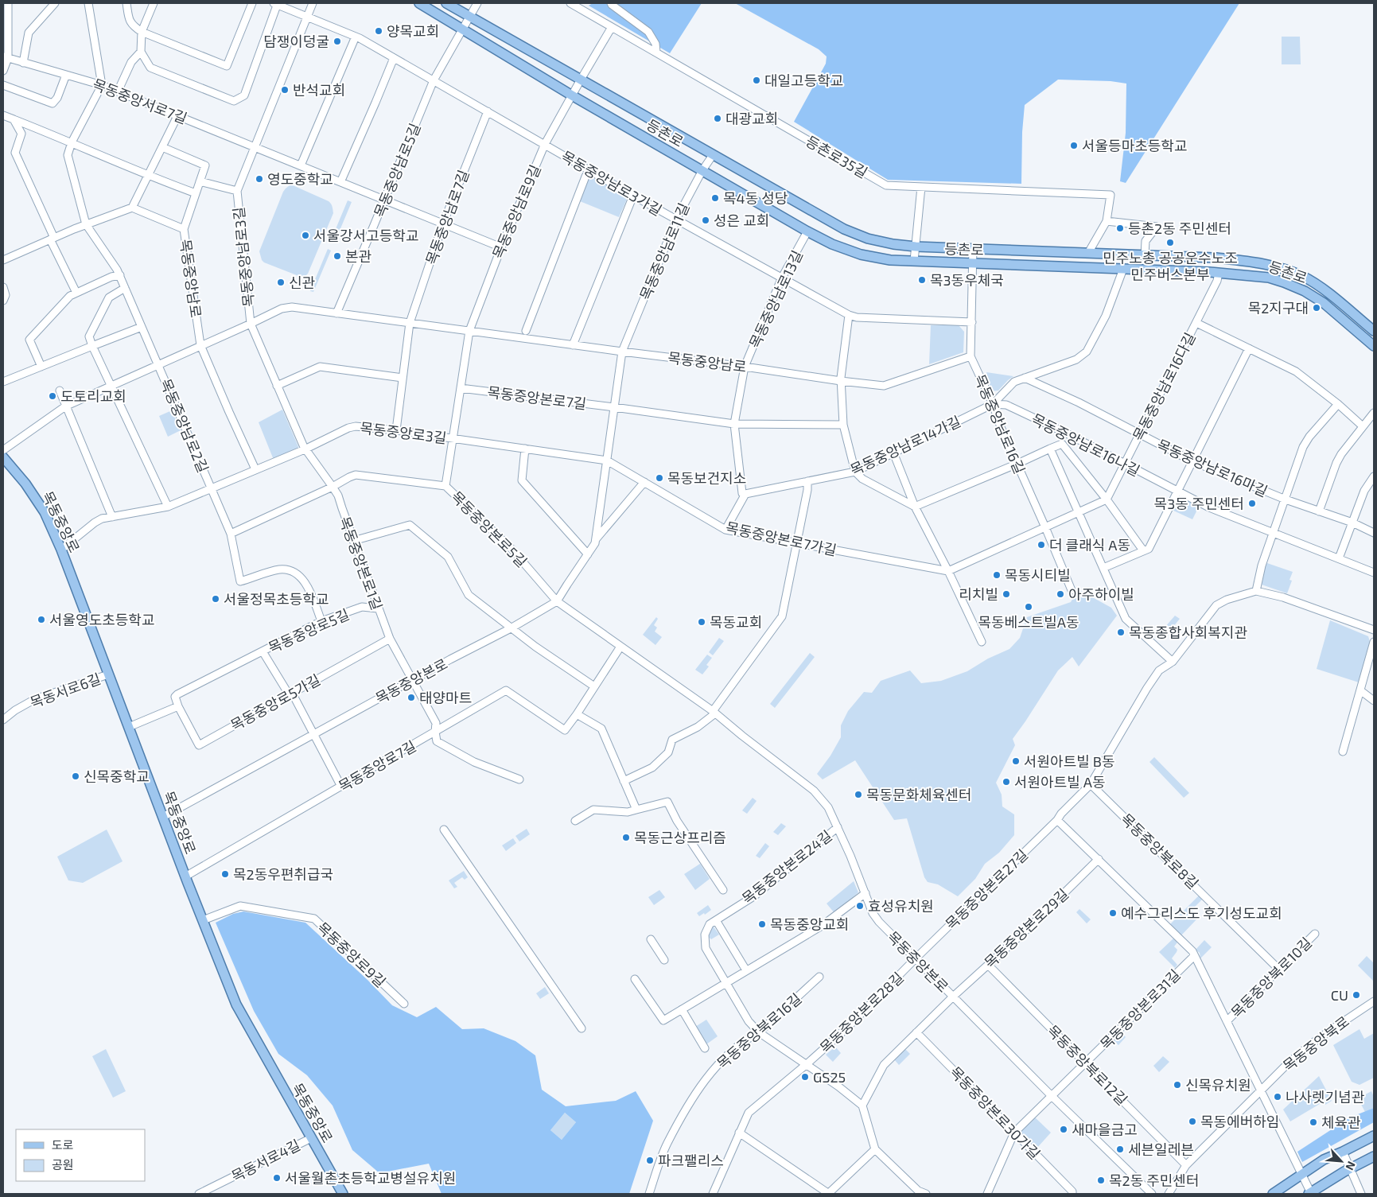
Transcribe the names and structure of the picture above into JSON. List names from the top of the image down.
{
  "streets": {
    "main road": ["등촌로", "목동중앙로"],
    "street": [
      "목동중앙서로7길",
      "등촌로35길",
      "목동중앙남로5길",
      "목동중앙남로3가길",
      "목동중앙남로9길",
      "목동중앙남로7길",
      "목동중앙남로11길",
      "목동중앙남로3길",
      "목동중앙남로",
      "목동중앙남로13길",
      "목동중앙남로16다길",
      "목동중앙본로7길",
      "목동중앙남로16길",
      "목동중앙남로2길",
      "목동중앙로3길",
      "목동중앙남로16나길",
      "목동중앙남로14가길",
      "목동중앙남로16마길",
      "목동중앙본로5길",
      "목동중앙본로7가길",
      "목동중앙본로1길",
      "목동중앙로5길",
      "목동중앙본로",
      "목동서로6길",
      "목동중앙로5가길",
      "목동중앙로7길",
      "목동중앙북로8길",
      "목동중앙본로24길",
      "목동중앙본로27길",
      "목동중앙본로29길",
      "목동중앙로9길",
      "목동중앙북로10길",
      "목동중앙본로31길",
      "목동중앙본로28길",
      "목동중앙북로16길",
      "목동중앙북로",
      "목동중앙북로12길",
      "목동중앙본로30가길",
      "목동서로4길"
    ]
  },
  "crossings": [
    ["목동중앙서로7길", "목동중앙남로5길"],
    ["목동중앙서로7길", "목동중앙남로9길"],
    ["목동중앙서로7길", "목동중앙남로7길"],
    ["목동중앙서로7길", "목동중앙남로3길"],
    ["등촌로", "등촌로35길"],
    ["등촌로", "목동중앙남로5길"],
    ["등촌로", "목동중앙남로9길"],
    ["등촌로", "목동중앙남로11길"],
    ["등촌로", "목동중앙남로13길"],
    ["등촌로", "목동중앙남로16다길"],
    ["등촌로", "목동중앙남로16길"],
    ["목동중앙남로5길", "목동중앙남로3가길"],
    ["목동중앙남로5길", "목동중앙남로"],
    ["목동중앙남로3가길", "목동중앙남로9길"],
    ["목동중앙남로3가길", "목동중앙남로7길"],
    ["목동중앙남로3가길", "목동중앙남로11길"],
    ["목동중앙남로3가길", "목동중앙남로3길"],
    ["목동중앙남로3가길", "목동중앙남로13길"],
    ["목동중앙남로3가길", "목동중앙남로16길"],
    ["목동중앙남로9길", "목동중앙남로"],
    ["목동중앙남로9길", "목동중앙본로7길"],
    ["목동중앙남로9길", "목동중앙로3길"],
    ["목동중앙남로9길", "목동중앙본로5길"],
    ["목동중앙남로7길", "목동중앙남로"],
    ["목동중앙남로11길", "목동중앙남로"],
    ["목동중앙남로3길", "목동중앙남로"],
    ["목동중앙남로3길", "목동중앙본로1길"],
    ["목동중앙남로", "목동중앙남로13길"],
    ["목동중앙남로", "목동중앙남로16길"],
    ["목동중앙남로", "목동중앙남로2길"],
    ["목동중앙남로", "목동중앙로3길"],
    ["목동중앙남로13길", "목동중앙본로7길"],
    ["목동중앙남로13길", "목동중앙남로14가길"],
    ["목동중앙남로16다길", "목동중앙남로16나길"],
    ["목동중앙남로16다길", "목동중앙남로16마길"],
    ["목동중앙남로16길", "목동중앙남로16나길"],
    ["목동중앙남로16길", "목동중앙남로14가길"],
    ["목동중앙남로2길", "목동중앙로3길"],
    ["목동중앙로3길", "목동중앙로"],
    ["목동중앙로3길", "목동중앙본로7가길"],
    ["목동중앙로3길", "목동중앙본로1길"],
    ["목동중앙남로16나길", "목동중앙남로14가길"],
    ["목동중앙로", "목동중앙본로"],
    ["목동중앙로", "목동서로6길"],
    ["목동중앙로", "목동중앙로7길"],
    ["목동중앙로", "목동중앙로9길"],
    ["목동중앙로", "목동서로4길"],
    ["목동중앙본로5길", "목동중앙본로1길"],
    ["목동중앙본로5길", "목동중앙본로"],
    ["목동중앙본로1길", "목동중앙로5길"],
    ["목동중앙본로1길", "목동중앙본로"],
    ["목동중앙본로1길", "목동중앙로5가길"],
    ["목동중앙본로1길", "목동중앙로7길"],
    ["목동중앙로5길", "목동중앙로5가길"],
    ["목동중앙본로", "목동중앙본로24길"],
    ["목동중앙본로", "목동중앙본로27길"],
    ["목동중앙본로", "목동중앙본로29길"],
    ["목동중앙본로", "목동중앙본로31길"],
    ["목동중앙본로", "목동중앙본로28길"],
    ["목동중앙북로8길", "목동중앙북로10길"],
    ["목동중앙본로24길", "목동중앙본로28길"],
    ["목동중앙본로24길", "목동중앙북로16길"],
    ["목동중앙본로27길", "목동중앙북로10길"],
    ["목동중앙본로27길", "목동중앙본로28길"],
    ["목동중앙본로29길", "목동중앙북로10길"],
    ["목동중앙본로29길", "목동중앙본로28길"],
    ["목동중앙본로29길", "목동중앙북로12길"],
    ["목동중앙본로29길", "목동중앙본로30가길"],
    ["목동중앙북로10길", "목동중앙본로31길"],
    ["목동중앙북로10길", "목동중앙북로"],
    ["목동중앙본로31길", "목동중앙북로12길"],
    ["목동중앙본로31길", "목동중앙본로30가길"],
    ["목동중앙본로28길", "목동중앙북로16길"],
    ["목동중앙북로", "목동중앙북로12길"]
  ],
  "places": [
    "양목교회",
    "담쟁이덩굴",
    "대일고등학교",
    "반석교회",
    "대광교회",
    "서울등마초등학교",
    "영도중학교",
    "목4동 성당",
    "성은 교회",
    "등촌2동 주민센터",
    "서울강서고등학교",
    "민주노총 공공운수노조 민주버스본부",
    "본관",
    "목3동우체국",
    "신관",
    "목2지구대",
    "도토리교회",
    "목동보건지소",
    "목3동 주민센터",
    "더 클래식 A동",
    "목동시티빌",
    "리치빌",
    "아주하이빌",
    "서울정목초등학교",
    "목동베스트빌A동",
    "서울영도초등학교",
    "목동교회",
    "목동종합사회복지관",
    "태양마트",
    "서원아트빌 B동",
    "신목중학교",
    "서원아트빌 A동",
    "목동문화체육센터",
    "목동근상프리즘",
    "목2동우편취급국",
    "효성유치원",
    "예수그리스도 후기성도교회",
    "목동중앙교회",
    "CU",
    "GS25",
    "신목유치원",
    "나사렛기념관",
    "목동에버하임",
    "체육관",
    "새마을금고",
    "세븐일레븐",
    "파크팰리스",
    "서울월촌초등학교병설유치원",
    "목2동 주민센터"
  ],
  "legend": ["도로", "공원"],
  "north": "bottom right"
}
